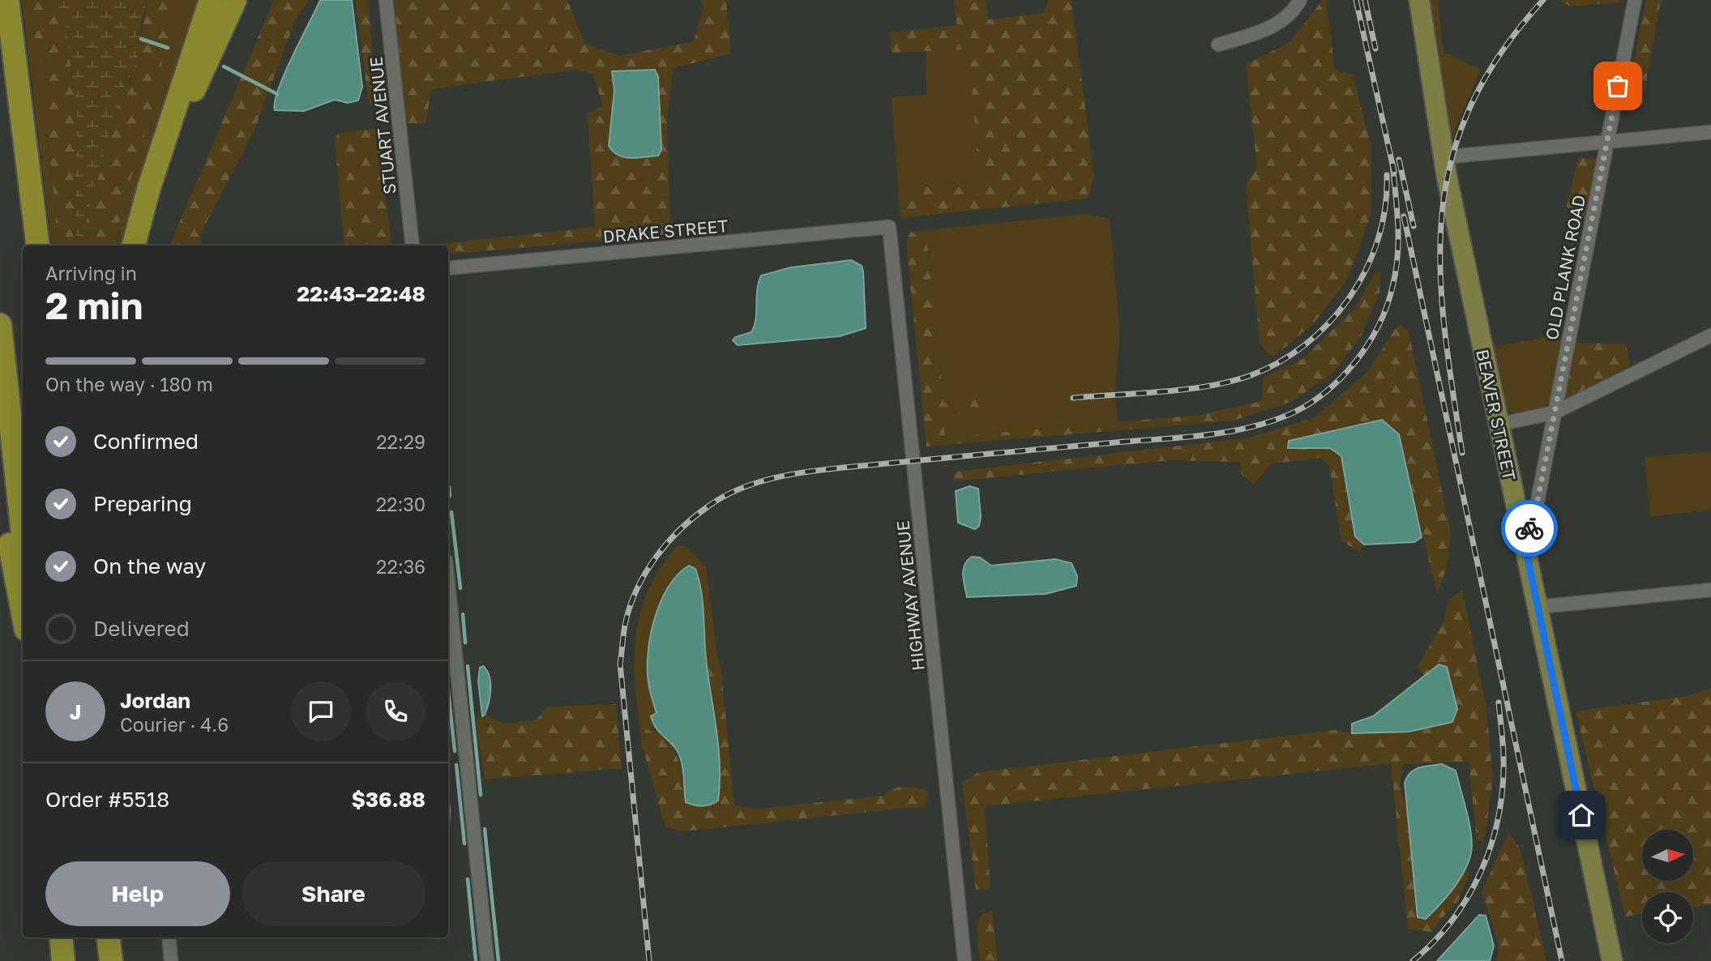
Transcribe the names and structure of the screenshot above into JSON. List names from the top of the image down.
{
  "streets": {
    "main road": ["BEAVER STREET"],
    "street": [
      "STUART AVENUE",
      "DRAKE STREET",
      "OLD PLANK ROAD",
      "HIGHWAY AVENUE"
    ]
  },
  "crossings": [
    ["DRAKE STREET", "HIGHWAY AVENUE"],
    ["OLD PLANK ROAD", "BEAVER STREET"]
  ],
  "north": "right",
  "page": {
    "heading": ["2 min", "Arriving in", "22:43–22:48"],
    "panel": [
      "Jordan",
      "Courier · 4.6",
      "Order #5518",
      "$36.88"
    ],
    "bar": "On the way · 180 m",
    "list": [
      ["Confirmed", "22:29"],
      ["Preparing", "22:30"],
      ["On the way", "22:36"],
      "Delivered"
    ],
    "round": "J",
    "buttons": ["Help", "Share"]
  }
}
